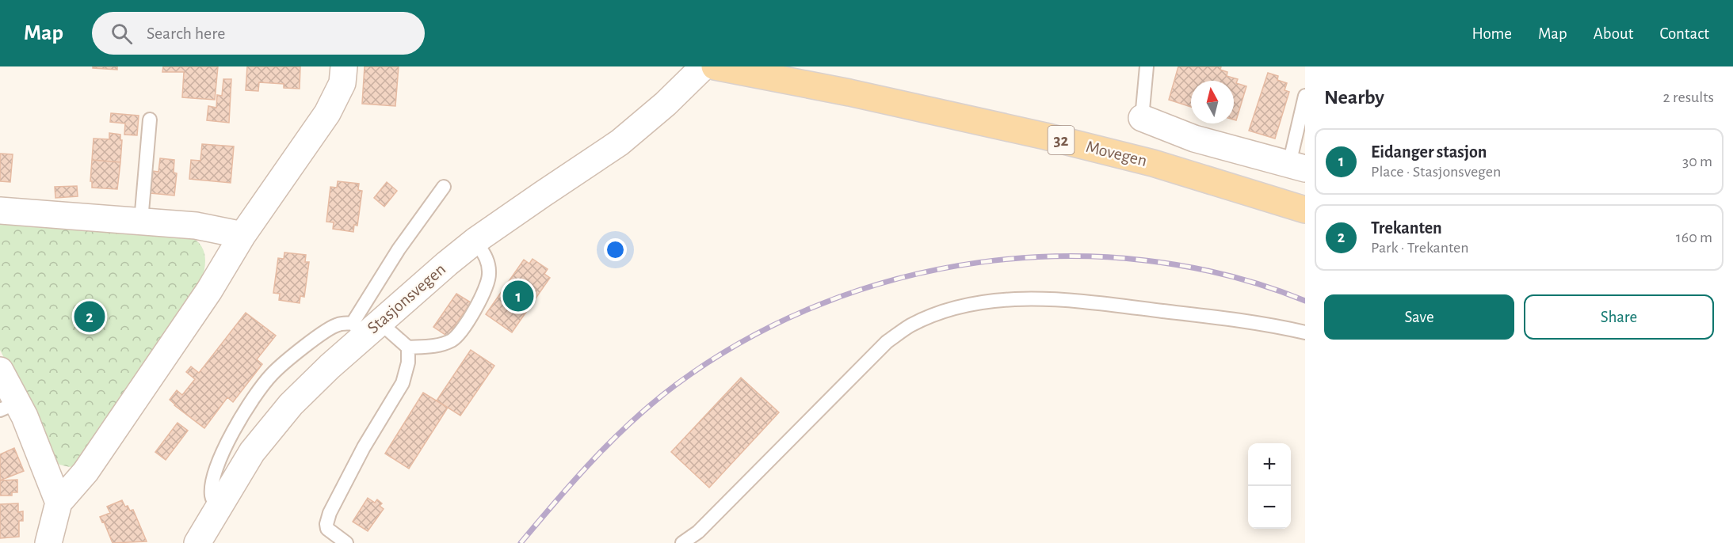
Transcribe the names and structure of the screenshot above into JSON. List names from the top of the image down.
{
  "streets": {
    "main road": ["32", "Movegen"],
    "street": ["Stasjonsvegen"]
  },
  "north": "top",
  "page": {
    "header": "Map",
    "search": "Search here",
    "nav": [
      "Home",
      "Map",
      "About",
      "Contact"
    ],
    "heading": ["Nearby", "2 results"],
    "list": [
      {
        "mark": "1",
        "name": "Eidanger stasjon",
        "note": "Place · Stasjonsvegen",
        "value": "30 m"
      },
      {
        "mark": "2",
        "name": "Trekanten",
        "note": "Park · Trekanten",
        "value": "160 m"
      }
    ],
    "pins": ["1", "2"],
    "buttons": ["Save", "Share"],
    "map_buttons": ["+", "−"]
  }
}
